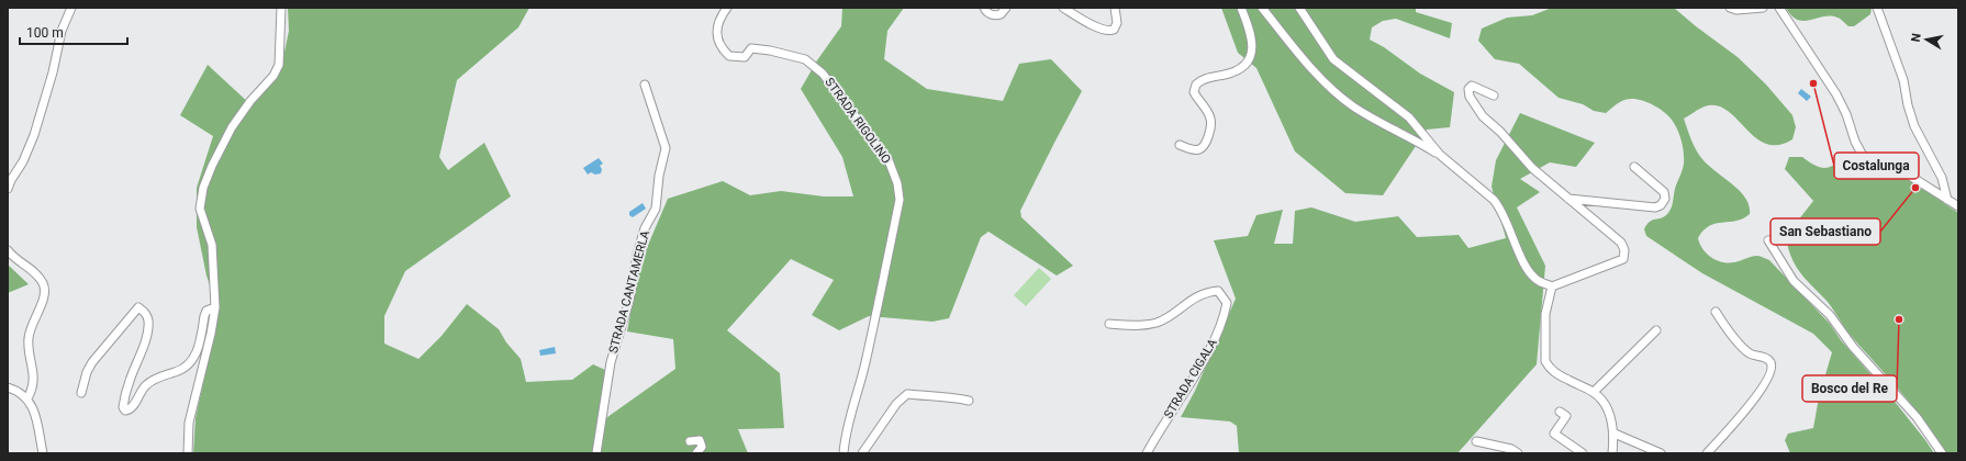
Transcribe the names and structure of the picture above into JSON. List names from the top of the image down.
{
  "streets": {
    "street": ["STRADA RIGOLINO", "STRADA CANTAMERLA", "STRADA CIGALA"]
  },
  "places": ["Costalunga", "San Sebastiano", "Bosco del Re"],
  "scale_bar": "100 m",
  "north": "left"
}
